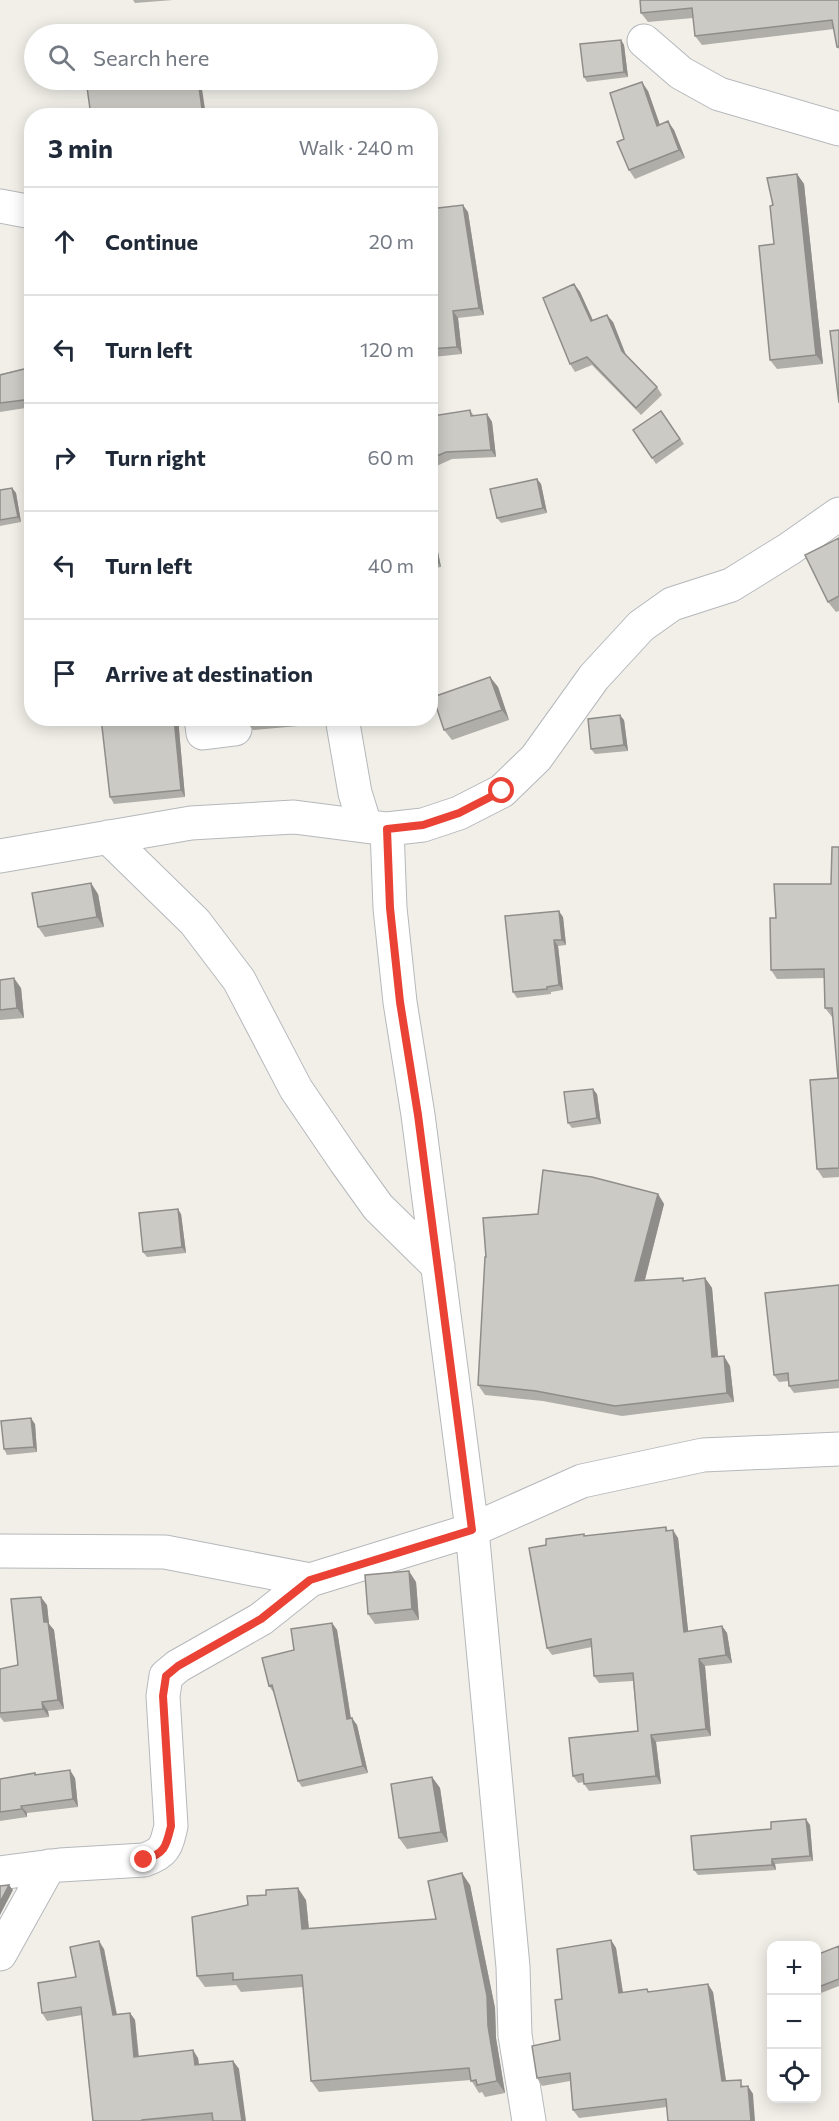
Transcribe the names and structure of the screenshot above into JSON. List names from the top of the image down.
{
  "page": {
    "search": "Search here",
    "heading": ["3 min", "Walk · 240 m"],
    "list": [
      ["Continue", "20 m"],
      ["Turn left", "120 m"],
      ["Turn right", "60 m"],
      ["Turn left", "40 m"],
      "Arrive at destination"
    ],
    "map_buttons": ["+", "−"]
  }
}
